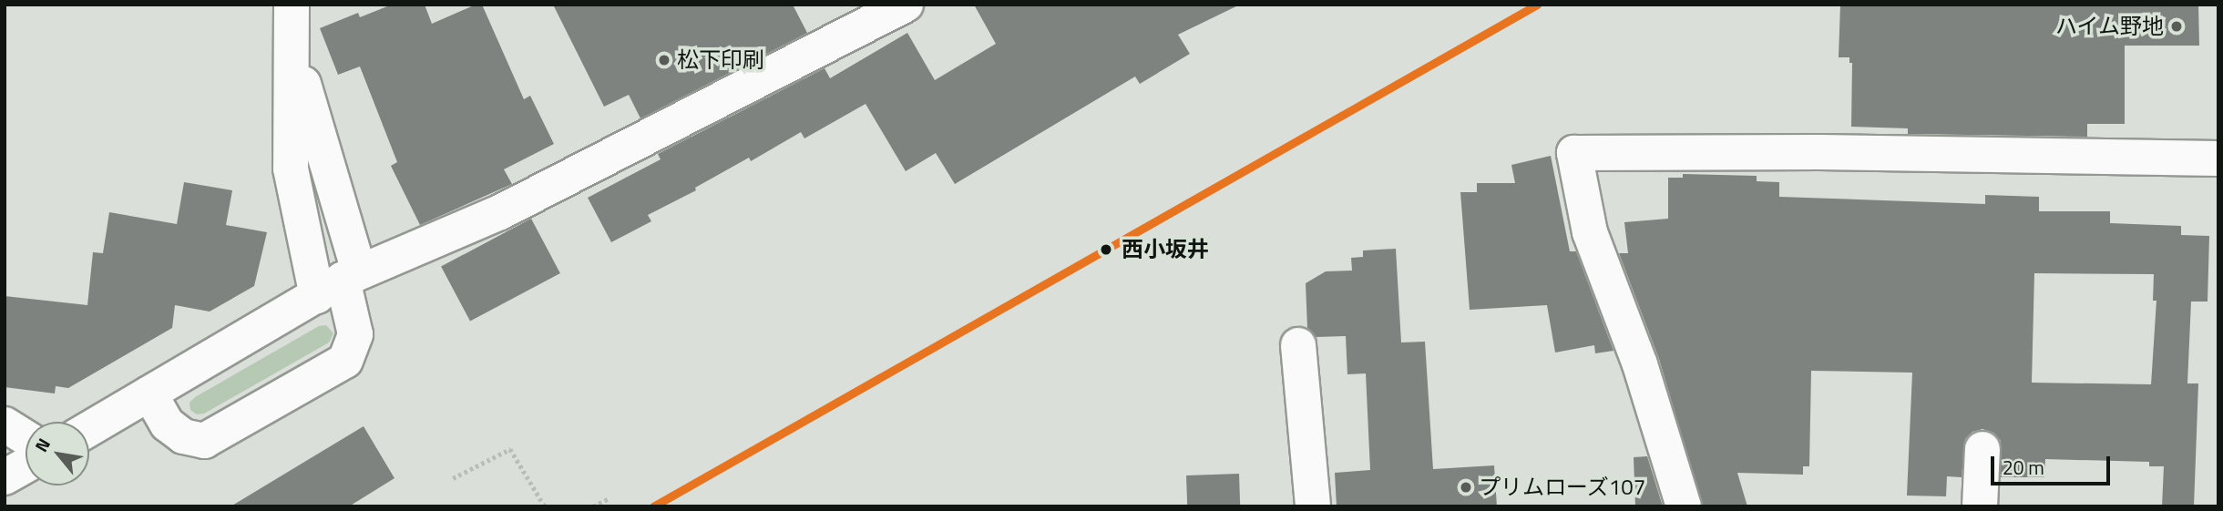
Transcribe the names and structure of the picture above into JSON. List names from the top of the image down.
{
  "places": [
    "ハイム野地",
    "松下印刷",
    "西小坂井",
    "プリムローズ107"
  ],
  "scale_bar": "20 m",
  "north": "top left"
}
